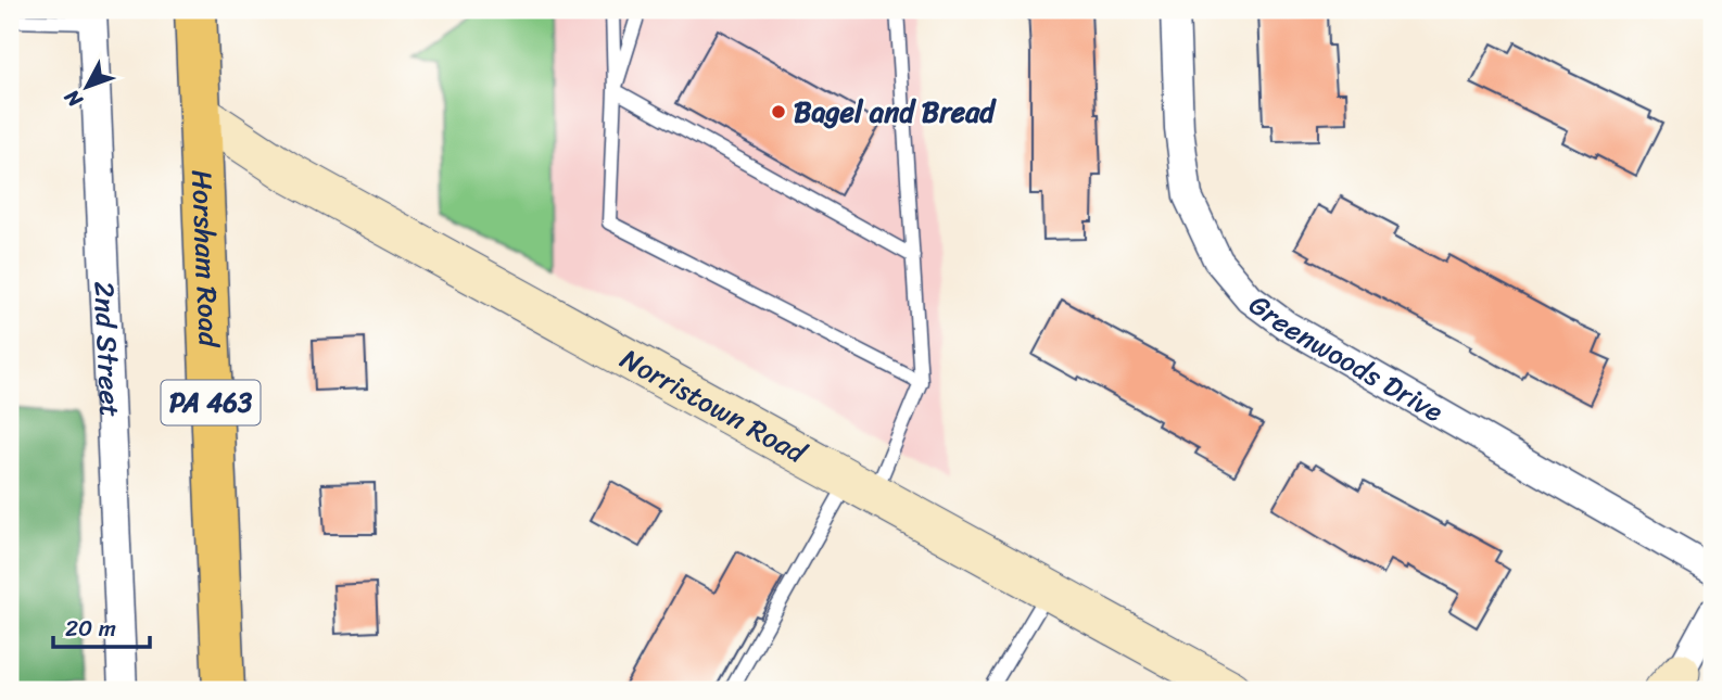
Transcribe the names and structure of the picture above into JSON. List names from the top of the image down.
{
  "streets": {
    "main road": ["Horsham Road", "PA 463", "Norristown Road"],
    "street": ["2nd Street", "Greenwoods Drive"]
  },
  "crossings": [
    ["Horsham Road", "Norristown Road"]
  ],
  "places": ["Bagel and Bread"],
  "scale_bar": "20 m",
  "north": "bottom left"
}
